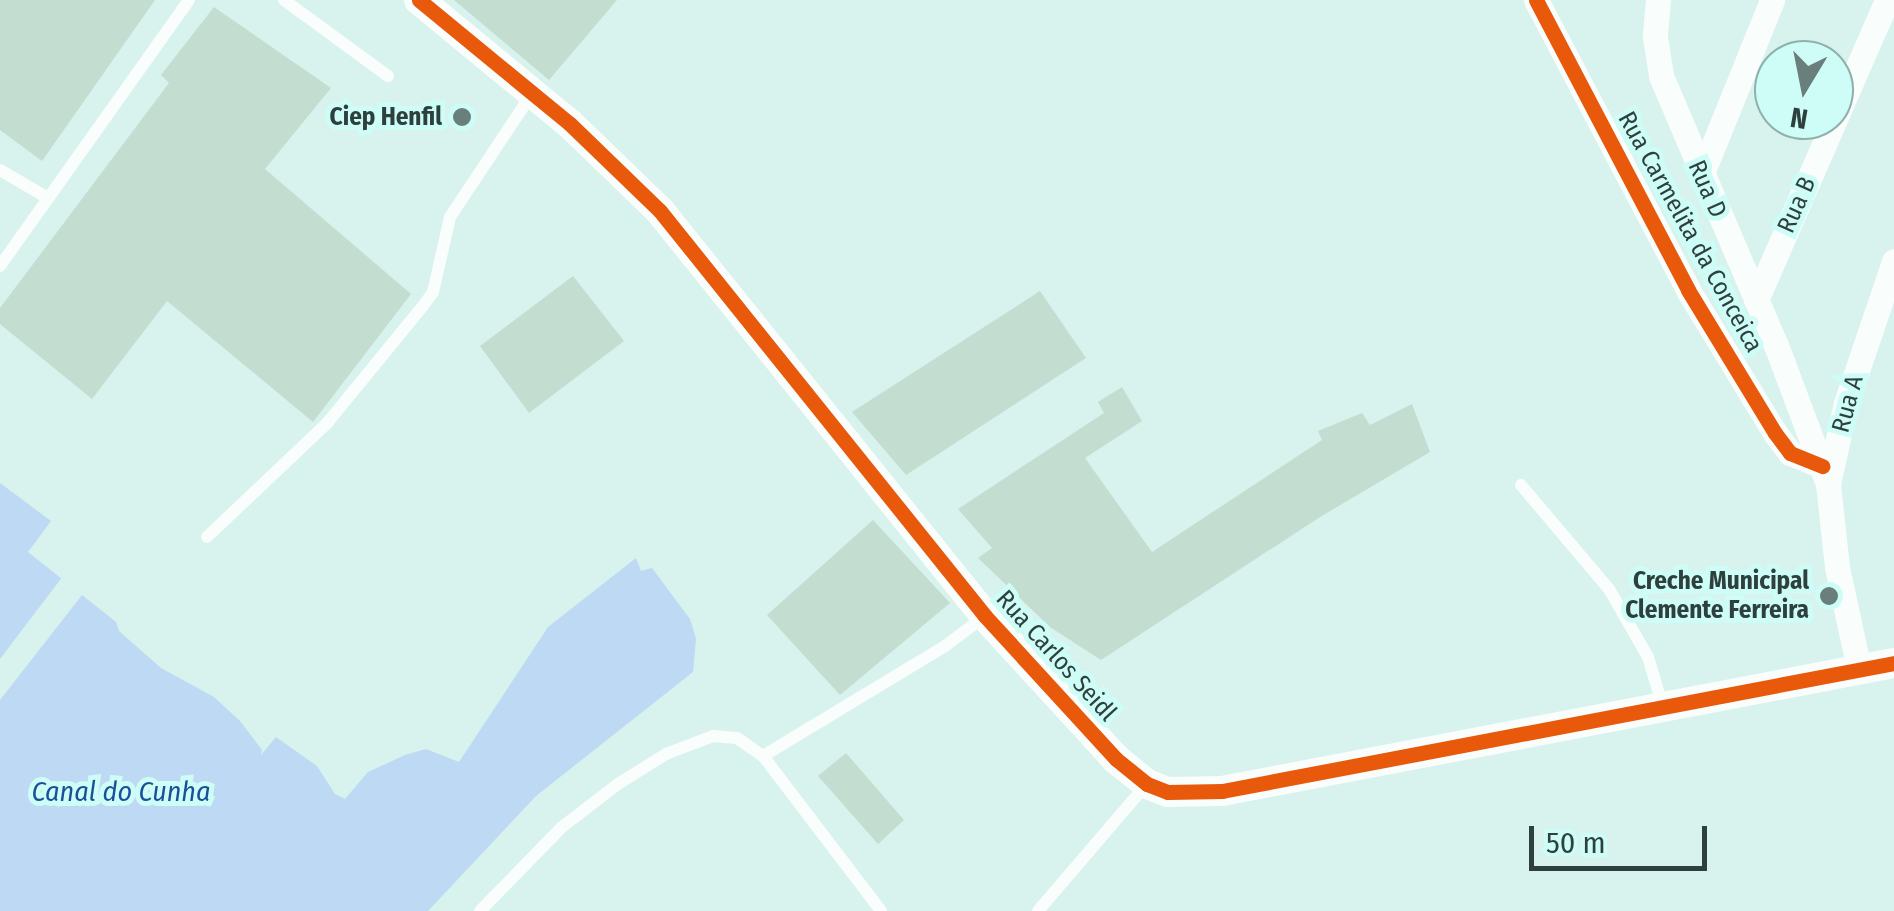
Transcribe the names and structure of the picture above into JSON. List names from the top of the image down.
{
  "streets": {
    "street": [
      "Rua D",
      "Rua B",
      "Rua Carmelita da Conceica",
      "Rua A",
      "Rua Carlos Seidl"
    ]
  },
  "crossings": [
    ["Rua D", "Rua B"],
    ["Rua D", "Rua Carmelita da Conceica"],
    ["Rua D", "Rua A"],
    ["Rua Carmelita da Conceica", "Rua A"]
  ],
  "water": ["Canal do Cunha"],
  "places": ["Ciep Henfil", "Creche Municipal Clemente Ferreira"],
  "scale_bar": "50 m",
  "north": "bottom"
}
